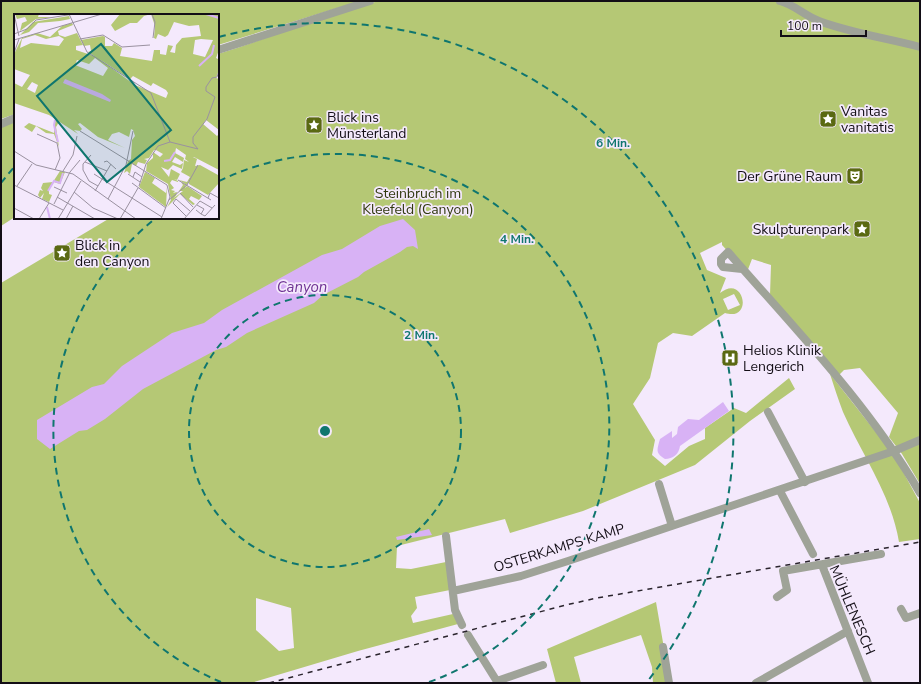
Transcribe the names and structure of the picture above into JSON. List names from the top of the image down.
{
  "streets": {
    "street": ["OSTERKAMPS KAMP", "MÜHLENESCH"]
  },
  "water": ["Canyon"],
  "parks": ["Steinbruch im Kleefeld (Canyon)"],
  "places": {
    "place": [
      "Vanitas vanitatis",
      "Blick ins Münsterland",
      "Skulpturenpark",
      "Blick in den Canyon"
    ],
    "theatre": ["Der Grüne Raum"],
    "hospital": ["Helios Klinik Lengerich"]
  },
  "scale_bar": "100 m",
  "rings": ["6 Min.", "4 Min.", "2 Min."]
}
